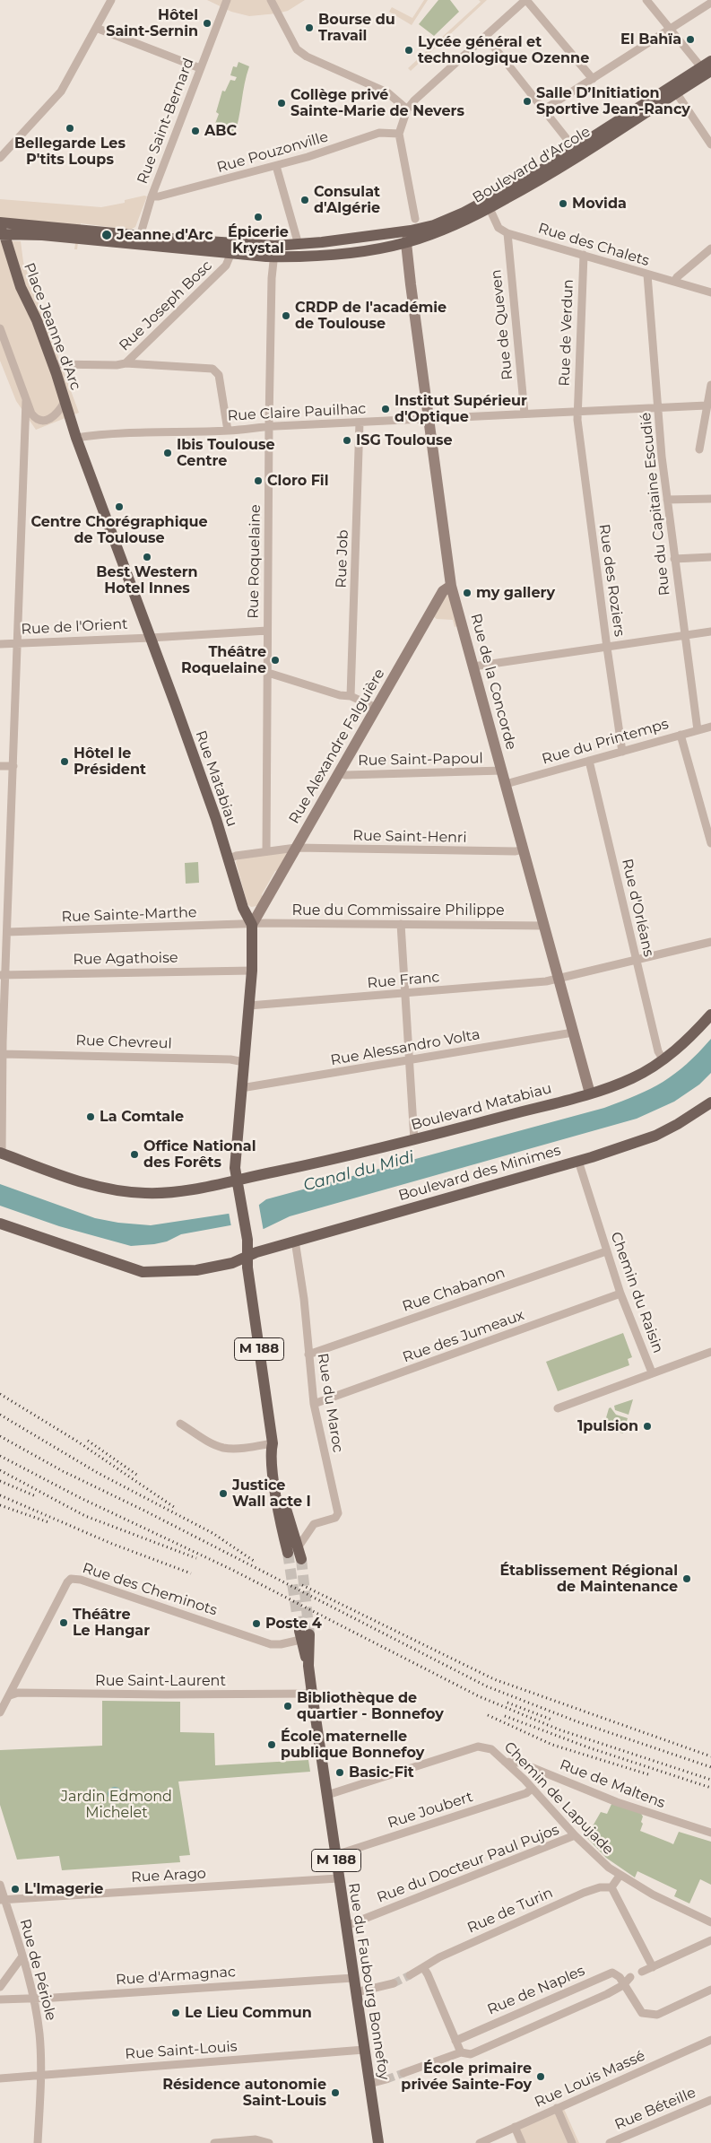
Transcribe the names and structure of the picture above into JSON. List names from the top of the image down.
{
  "streets": {
    "main road": [
      "Boulevard d'Arcole",
      "Place Jeanne d'Arc",
      "Rue Matabiau",
      "Boulevard Matabiau",
      "Boulevard des Minimes",
      "M 188",
      "Rue du Faubourg Bonnefoy"
    ],
    "street": [
      "Rue Saint-Bernard",
      "Rue Pouzonville",
      "Rue des Chalets",
      "Rue Joseph Bosc",
      "Rue de Queven",
      "Rue de Verdun",
      "Rue Claire Pauilhac",
      "Rue du Capitaine Escudié",
      "Rue Job",
      "Rue Roquelaine",
      "Rue des Roziers",
      "Rue de l'Orient",
      "Rue de la Concorde",
      "Rue du Printemps",
      "Rue Alexandre Falguière",
      "Rue Saint-Papoul",
      "Rue Saint-Henri",
      "Rue d'Orléans",
      "Rue du Commissaire Philippe",
      "Rue Sainte-Marthe",
      "Rue Agathoise",
      "Rue Franc",
      "Rue Chevreul",
      "Rue Alessandro Volta",
      "Rue Chabanon",
      "Chemin du Raisin",
      "Rue des Jumeaux",
      "Rue du Maroc",
      "Rue des Cheminots",
      "Rue Saint-Laurent",
      "Rue de Maltens",
      "Chemin de Lapujade",
      "Rue Joubert",
      "Rue du Docteur Paul Pujos",
      "Rue Arago",
      "Rue de Turin",
      "Rue de Périole",
      "Rue d'Armagnac",
      "Rue de Naples",
      "Rue Saint-Louis",
      "Rue Louis Massé",
      "Rue Béteille"
    ]
  },
  "crossings": [
    ["Rue Saint-Bernard", "Rue Pouzonville"],
    ["Boulevard d'Arcole", "Rue Roquelaine"],
    ["Boulevard d'Arcole", "Rue de la Concorde"],
    ["Rue des Chalets", "Rue de Queven"],
    ["Rue des Chalets", "Rue de Verdun"],
    ["Rue des Chalets", "Rue du Capitaine Escudié"],
    ["Rue de Queven", "Rue Claire Pauilhac"],
    ["Place Jeanne d'Arc", "Rue Matabiau"],
    ["Rue de Verdun", "Rue Claire Pauilhac"],
    ["Rue de Verdun", "Rue des Roziers"],
    ["Rue Claire Pauilhac", "Rue du Capitaine Escudié"],
    ["Rue Claire Pauilhac", "Rue Job"],
    ["Rue Claire Pauilhac", "Rue Roquelaine"],
    ["Rue Claire Pauilhac", "Rue des Roziers"],
    ["Rue Claire Pauilhac", "Rue de la Concorde"],
    ["Rue Claire Pauilhac", "Rue Matabiau"],
    ["Rue du Capitaine Escudié", "Rue du Printemps"],
    ["Rue Roquelaine", "Rue de l'Orient"],
    ["Rue Roquelaine", "Rue Saint-Henri"],
    ["Rue des Roziers", "Rue du Printemps"],
    ["Rue de l'Orient", "Rue Matabiau"],
    ["Rue de la Concorde", "Rue du Printemps"],
    ["Rue de la Concorde", "Rue Alexandre Falguière"],
    ["Rue de la Concorde", "Rue Saint-Papoul"],
    ["Rue de la Concorde", "Rue Saint-Henri"],
    ["Rue de la Concorde", "Rue du Commissaire Philippe"],
    ["Rue de la Concorde", "Rue Franc"],
    ["Rue de la Concorde", "Rue Alessandro Volta"],
    ["Rue de la Concorde", "Boulevard Matabiau"],
    ["Rue du Printemps", "Rue d'Orléans"],
    ["Rue Alexandre Falguière", "Rue Saint-Papoul"],
    ["Rue Alexandre Falguière", "Rue Matabiau"],
    ["Rue Alexandre Falguière", "Rue Saint-Henri"],
    ["Rue Alexandre Falguière", "Rue du Commissaire Philippe"],
    ["Rue Alexandre Falguière", "Rue Sainte-Marthe"],
    ["Rue Matabiau", "Rue Saint-Henri"],
    ["Rue Matabiau", "Rue du Commissaire Philippe"],
    ["Rue Matabiau", "Rue Sainte-Marthe"],
    ["Rue Matabiau", "Rue Agathoise"],
    ["Rue Matabiau", "Rue Franc"],
    ["Rue Matabiau", "Rue Chevreul"],
    ["Rue Matabiau", "Rue Alessandro Volta"],
    ["Rue Matabiau", "Boulevard Matabiau"],
    ["Rue Matabiau", "Boulevard des Minimes"],
    ["Rue Matabiau", "M 188"],
    ["Rue d'Orléans", "Rue Franc"],
    ["Rue d'Orléans", "Boulevard Matabiau"],
    ["Rue du Commissaire Philippe", "Rue Sainte-Marthe"],
    ["Boulevard des Minimes", "Chemin du Raisin"],
    ["Boulevard des Minimes", "M 188"],
    ["Boulevard des Minimes", "Rue du Maroc"],
    ["Rue Chabanon", "Chemin du Raisin"],
    ["Rue Chabanon", "Rue du Maroc"],
    ["Chemin du Raisin", "Rue des Jumeaux"],
    ["Rue des Jumeaux", "Rue du Maroc"],
    ["M 188", "Rue du Maroc"],
    ["Rue des Cheminots", "Rue Saint-Laurent"],
    ["Rue des Cheminots", "Rue du Faubourg Bonnefoy"],
    ["Rue Saint-Laurent", "Rue du Faubourg Bonnefoy"],
    ["Rue de Maltens", "Chemin de Lapujade"],
    ["Chemin de Lapujade", "Rue Joubert"],
    ["Chemin de Lapujade", "Rue du Docteur Paul Pujos"],
    ["Chemin de Lapujade", "Rue du Faubourg Bonnefoy"],
    ["Rue Joubert", "Rue du Faubourg Bonnefoy"],
    ["Rue du Docteur Paul Pujos", "Rue du Faubourg Bonnefoy"],
    ["Rue Arago", "Rue de Périole"],
    ["Rue Arago", "Rue du Faubourg Bonnefoy"],
    ["Rue de Périole", "Rue d'Armagnac"],
    ["Rue de Périole", "Rue Saint-Louis"],
    ["Rue d'Armagnac", "Rue du Faubourg Bonnefoy"],
    ["Rue du Faubourg Bonnefoy", "Rue Saint-Louis"]
  ],
  "water": ["Canal du Midi"],
  "parks": ["Jardin Edmond Michelet"],
  "places": [
    "Hôtel Saint-Sernin",
    "Bourse du Travail",
    "El Bahïa",
    "Lycée général et technologique Ozenne",
    "Salle D’Initiation Sportive Jean-Rancy",
    "Collège privé Sainte-Marie de Nevers",
    "Bellegarde Les P'tits Loups",
    "ABC",
    "Consulat d'Algérie",
    "Movida",
    "Épicerie Krystal",
    "Jeanne d'Arc",
    "CRDP de l'académie de Toulouse",
    "Institut Supérieur d'Optique",
    "ISG Toulouse",
    "Ibis Toulouse Centre",
    "Cloro Fil",
    "Centre Chorégraphique de Toulouse",
    "Best Western Hotel Innes",
    "my gallery",
    "Théâtre Roquelaine",
    "Hôtel le Président",
    "La Comtale",
    "Office National des Forêts",
    "1pulsion",
    "Justice Wall acte I",
    "Établissement Régional de Maintenance",
    "Théâtre Le Hangar",
    "Poste 4",
    "Bibliothèque de quartier - Bonnefoy",
    "École maternelle publique Bonnefoy",
    "Basic-Fit",
    "L'Imagerie",
    "Le Lieu Commun",
    "École primaire privée Sainte-Foy",
    "Résidence autonomie Saint-Louis"
  ]
}
